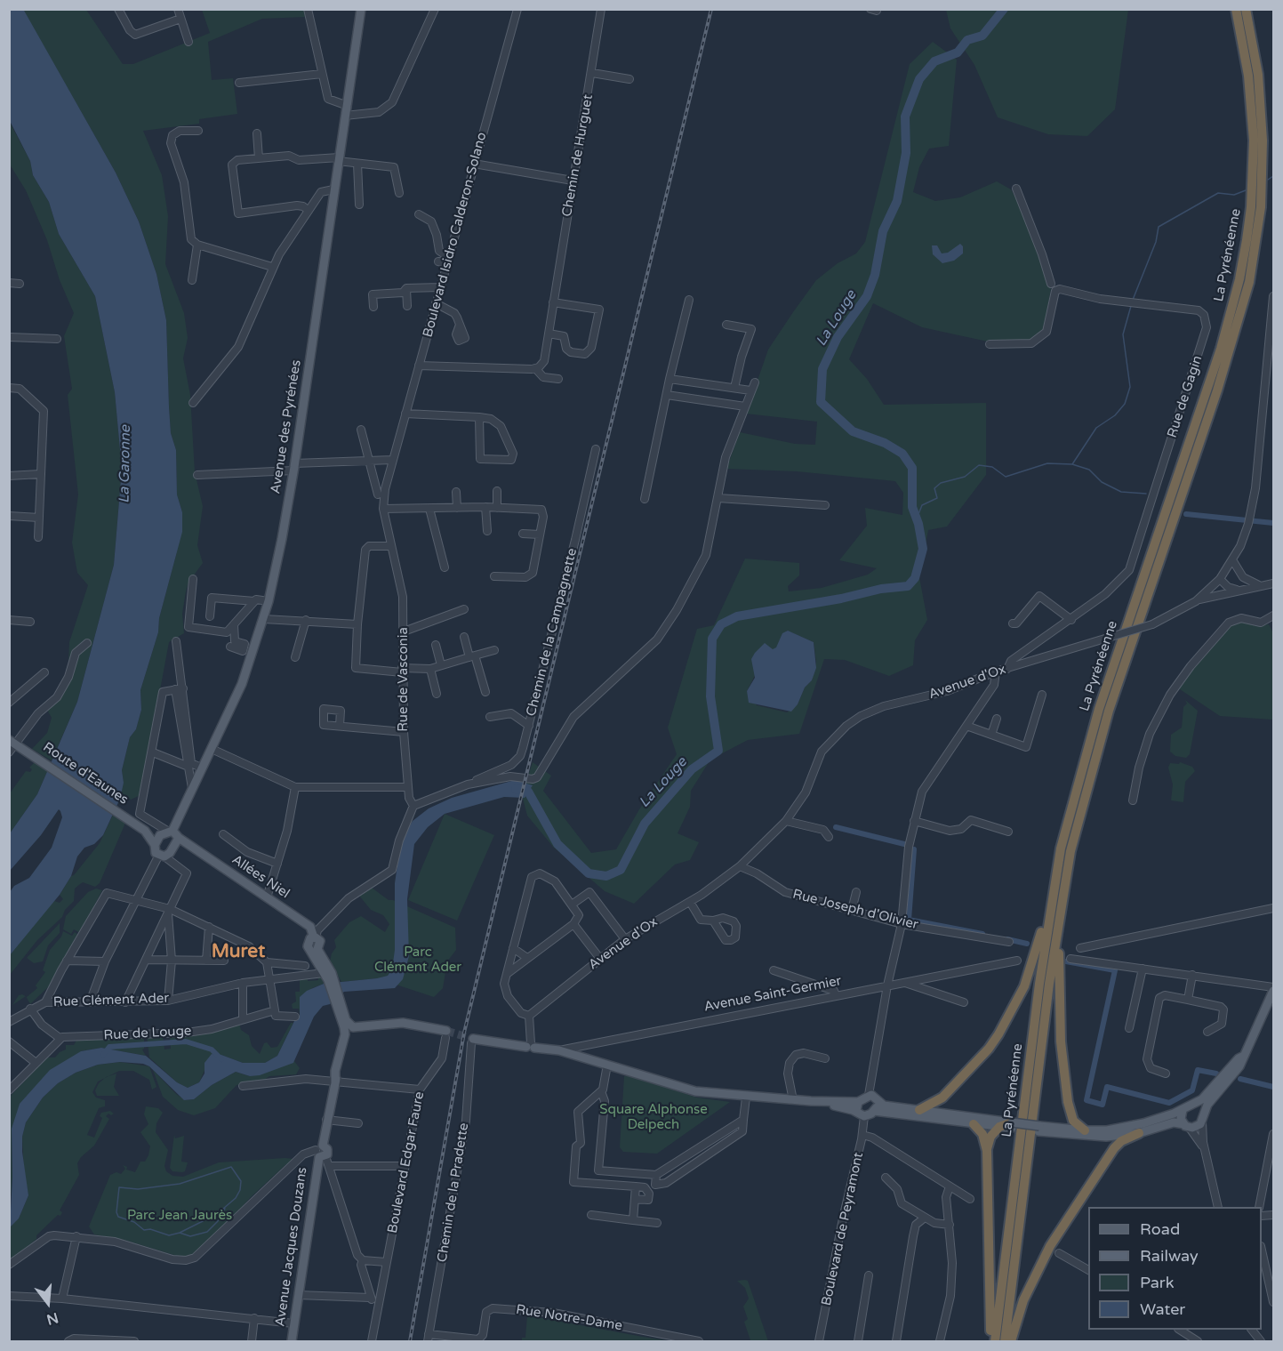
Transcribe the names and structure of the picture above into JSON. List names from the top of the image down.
{
  "streets": {
    "highway": ["La Pyrénéenne"],
    "main road": [
      "Avenue des Pyrénées",
      "Route d'Eaunes",
      "Allées Niel",
      "Avenue Jacques Douzans"
    ],
    "street": [
      "Chemin de Hurguet",
      "Boulevard Isidro Calderon-Solano",
      "Rue de Gagin",
      "Chemin de la Campagnette",
      "Rue de Vasconia",
      "Avenue d'Ox",
      "Rue Joseph d'Olivier",
      "Avenue Saint-Germier",
      "Rue Clément Ader",
      "Rue de Louge",
      "Boulevard Edgar Faure",
      "Chemin de la Pradette",
      "Boulevard de Peyramont",
      "Rue Notre-Dame"
    ]
  },
  "crossings": [
    ["Boulevard Isidro Calderon-Solano", "Rue de Vasconia"],
    ["Rue de Gagin", "Avenue d'Ox"],
    ["Avenue des Pyrénées", "Route d'Eaunes"],
    ["Avenue des Pyrénées", "Allées Niel"],
    ["Avenue d'Ox", "Rue Joseph d'Olivier"],
    ["Route d'Eaunes", "Allées Niel"],
    ["Chemin de la Pradette", "Rue Notre-Dame"]
  ],
  "districts": ["Muret"],
  "water": ["La Louge", "La Garonne"],
  "parks": ["Parc Clément Ader", "Square Alphonse Delpech", "Parc Jean Jaurès"],
  "legend": [
    "Road",
    "Railway",
    "Park",
    "Water"
  ],
  "north": "bottom"
}
